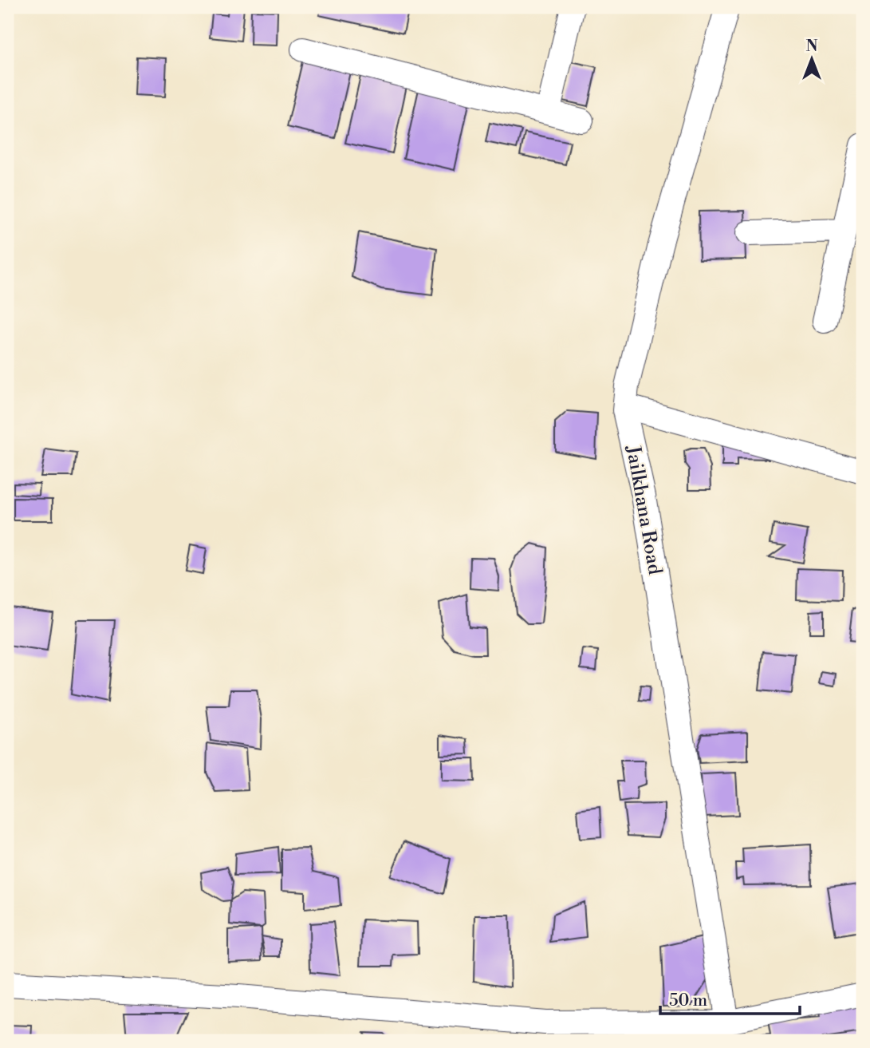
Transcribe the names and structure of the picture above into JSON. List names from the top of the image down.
{
  "streets": {
    "street": ["Jailkhana Road"]
  },
  "scale_bar": "50 m",
  "north": "top"
}
